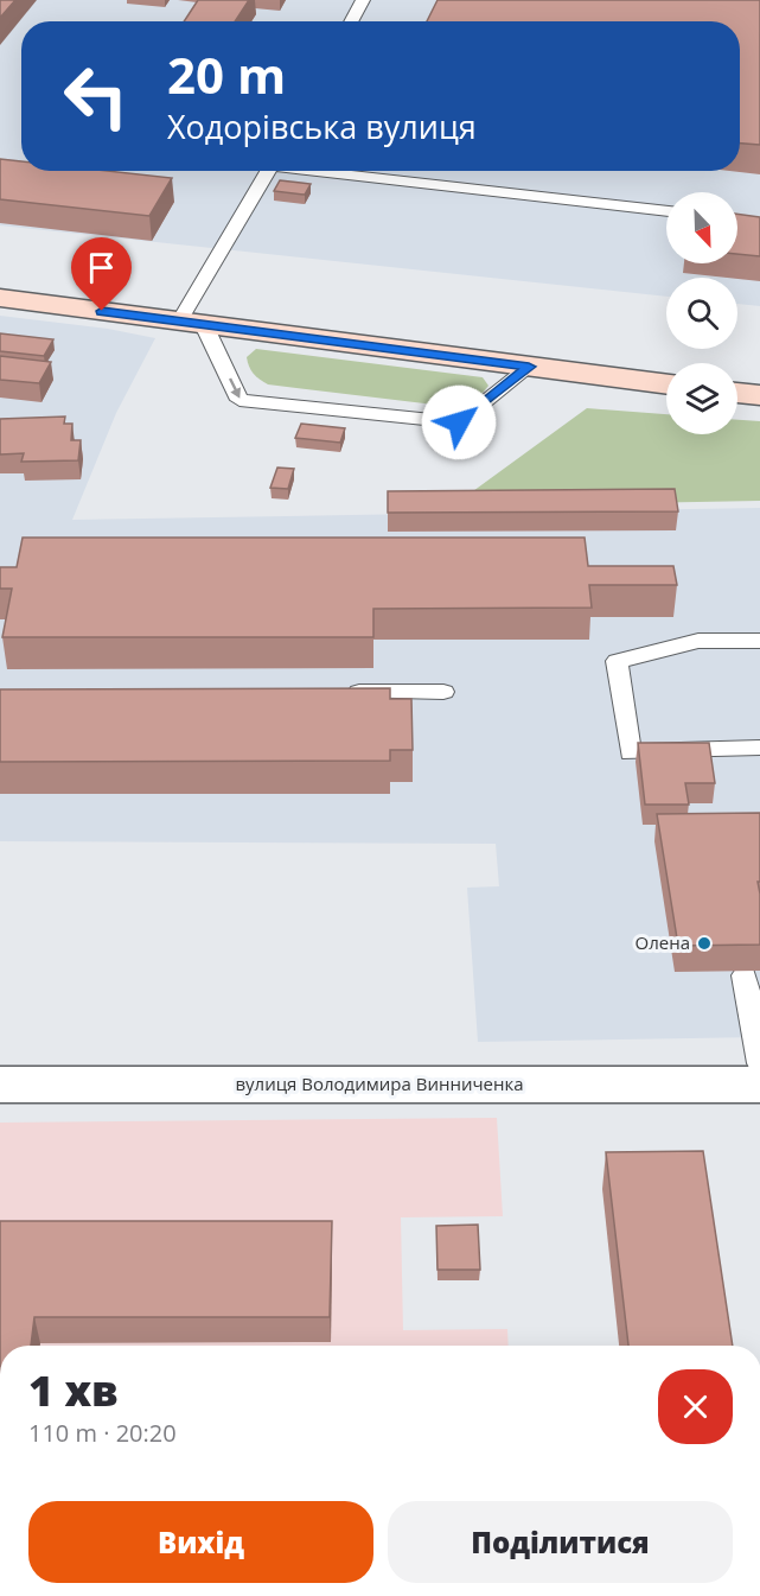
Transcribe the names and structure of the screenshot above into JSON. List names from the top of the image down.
{
  "streets": {
    "street": ["вулиця Володимира Винниченка"]
  },
  "places": ["Олена"],
  "north": "bottom right",
  "page": {
    "turn": ["20 m", "Ходорівська вулиця"],
    "heading": ["1 хв", "110 m · 20:20"],
    "buttons": ["Вихід", "Поділитися"]
  }
}
